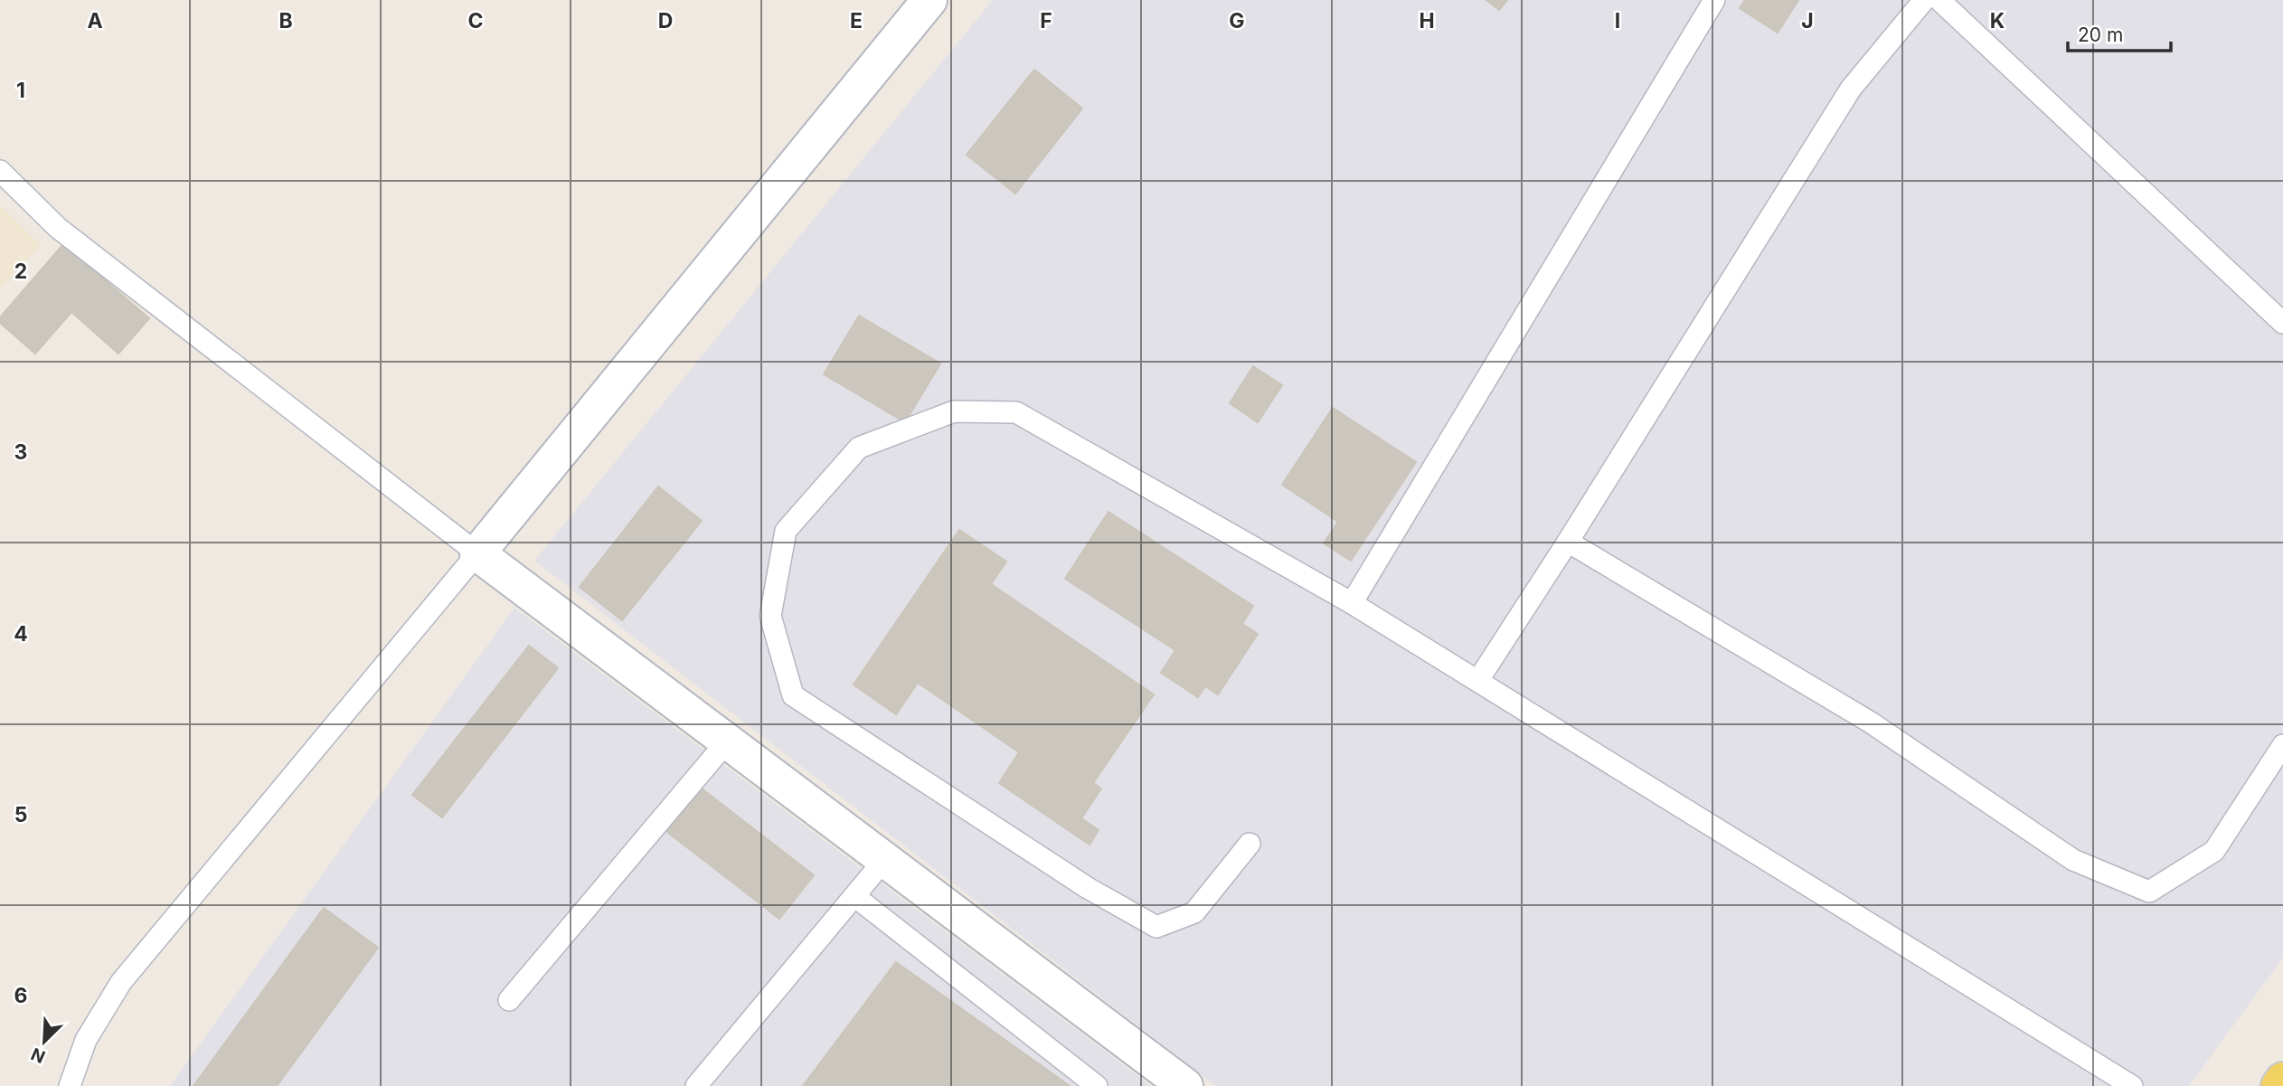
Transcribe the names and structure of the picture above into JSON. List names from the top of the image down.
{
  "scale_bar": "20 m",
  "north": "bottom left",
  "grid": {
    "columns": [
      "A",
      "B",
      "C",
      "D",
      "E",
      "F",
      "G",
      "H",
      "I",
      "J",
      "K"
    ],
    "rows": [
      "1",
      "2",
      "3",
      "4",
      "5",
      "6"
    ]
  }
}
